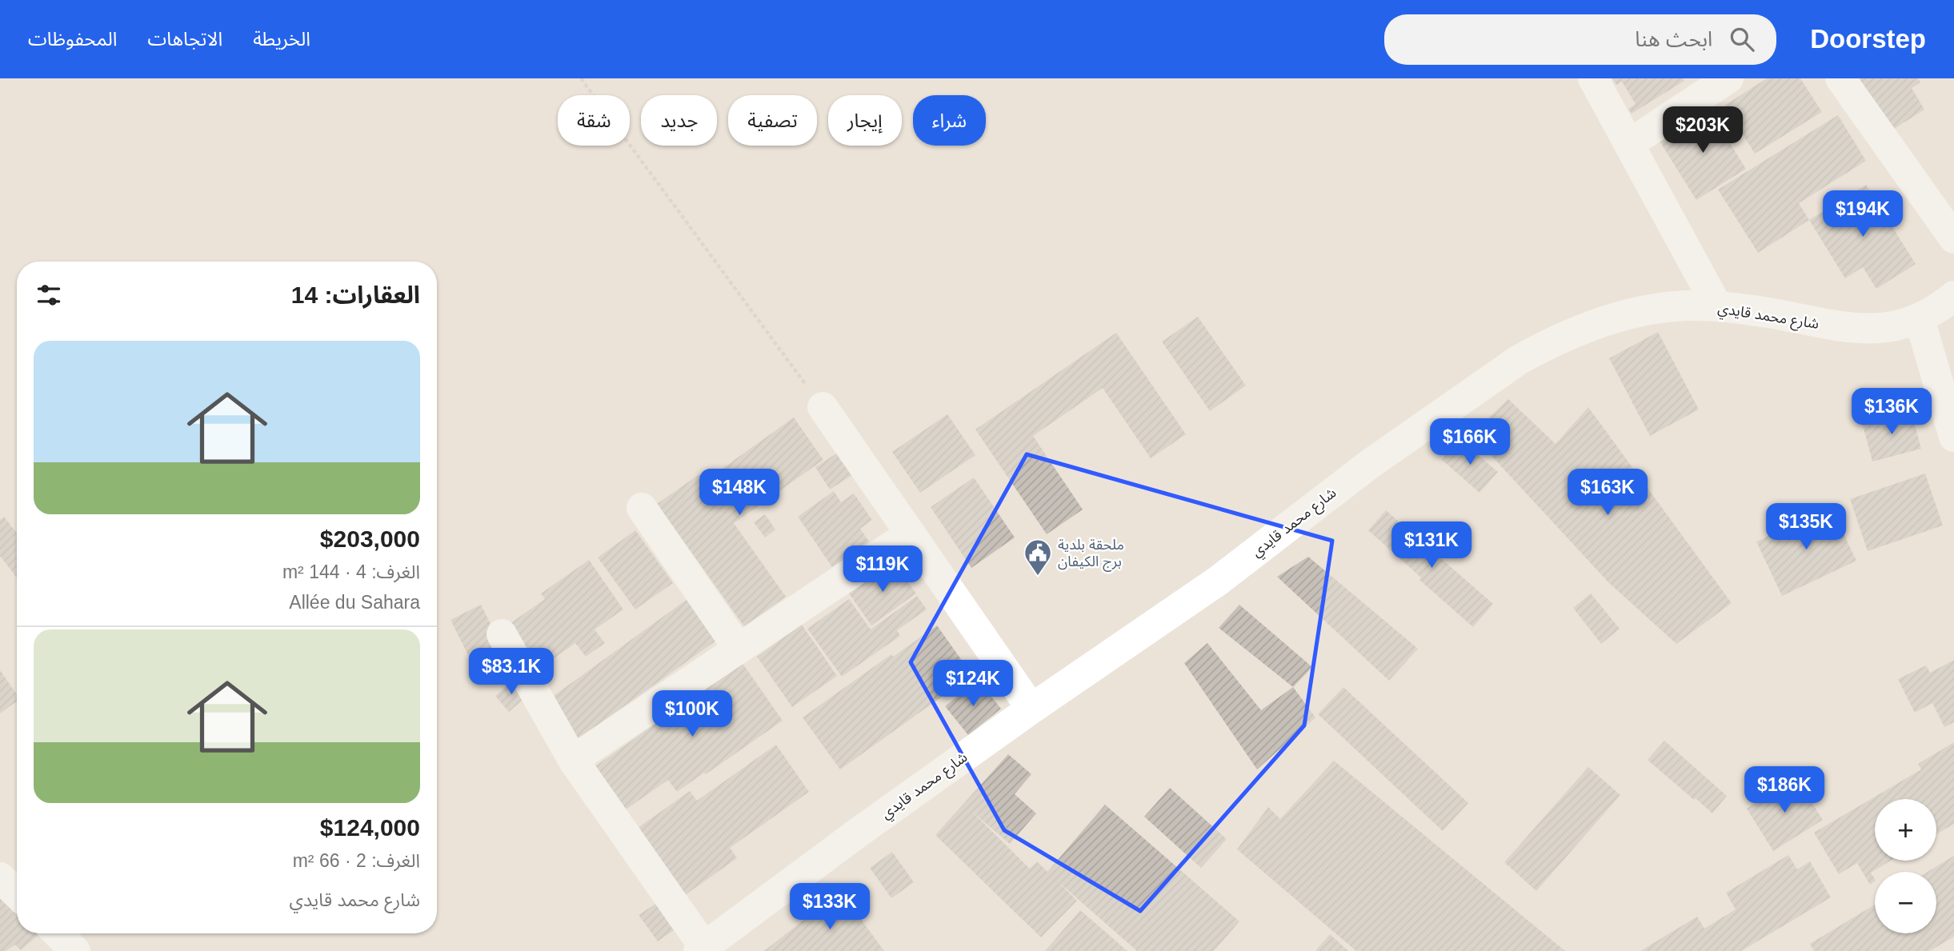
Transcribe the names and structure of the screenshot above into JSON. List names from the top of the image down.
{
  "streets": {
    "street": ["شارع محمد قايدي"]
  },
  "places": {
    "public building": ["ملحقة بلدية برج الكيفان"]
  },
  "page": {
    "header": "Doorstep",
    "search": "ابحث هنا",
    "nav": ["الخريطة", "الاتجاهات", "المحفوظات"],
    "chip": [
      "شراء",
      "إيجار",
      "تصفية",
      "جديد",
      "شقة"
    ],
    "price": [
      "$203K",
      "$194K",
      "$136K",
      "$166K",
      "$148K",
      "$163K",
      "$135K",
      "$131K",
      "$119K",
      "$83.1K",
      "$124K",
      "$100K",
      "$186K",
      "$133K"
    ],
    "heading": "العقارات: 14",
    "list": [
      {
        "name": "$203,000",
        "note": "الغرف: 4 · 144 m² · Allée du Sahara"
      },
      {
        "name": "$124,000",
        "note": "الغرف: 2 · 66 m² · شارع محمد قايدي"
      }
    ],
    "map_buttons": ["+", "−"]
  }
}
